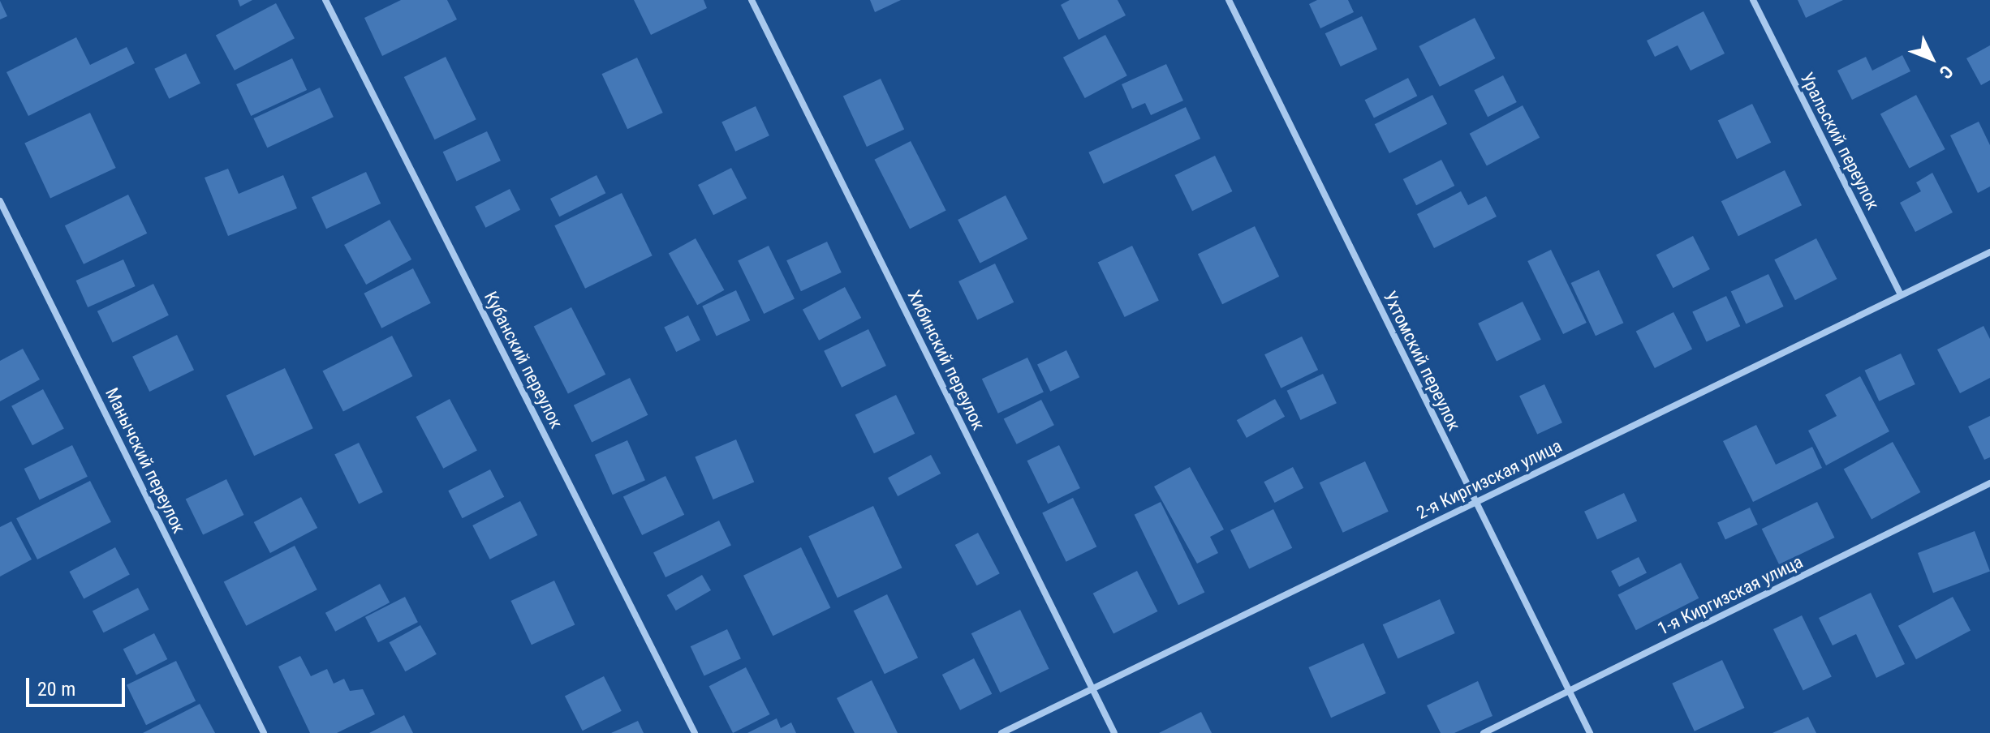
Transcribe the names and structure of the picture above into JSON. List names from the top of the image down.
{
  "streets": {
    "street": [
      "Уральский переулок",
      "Кубанский переулок",
      "Хибинский переулок",
      "Ухтомский переулок",
      "Манычский переулок",
      "2-я Киргизская улица",
      "1-я Киргизская улица"
    ]
  },
  "crossings": [
    ["Уральский переулок", "2-я Киргизская улица"],
    ["Хибинский переулок", "2-я Киргизская улица"],
    ["Ухтомский переулок", "2-я Киргизская улица"],
    ["Ухтомский переулок", "1-я Киргизская улица"]
  ],
  "scale_bar": "20 m",
  "north": "bottom right"
}
